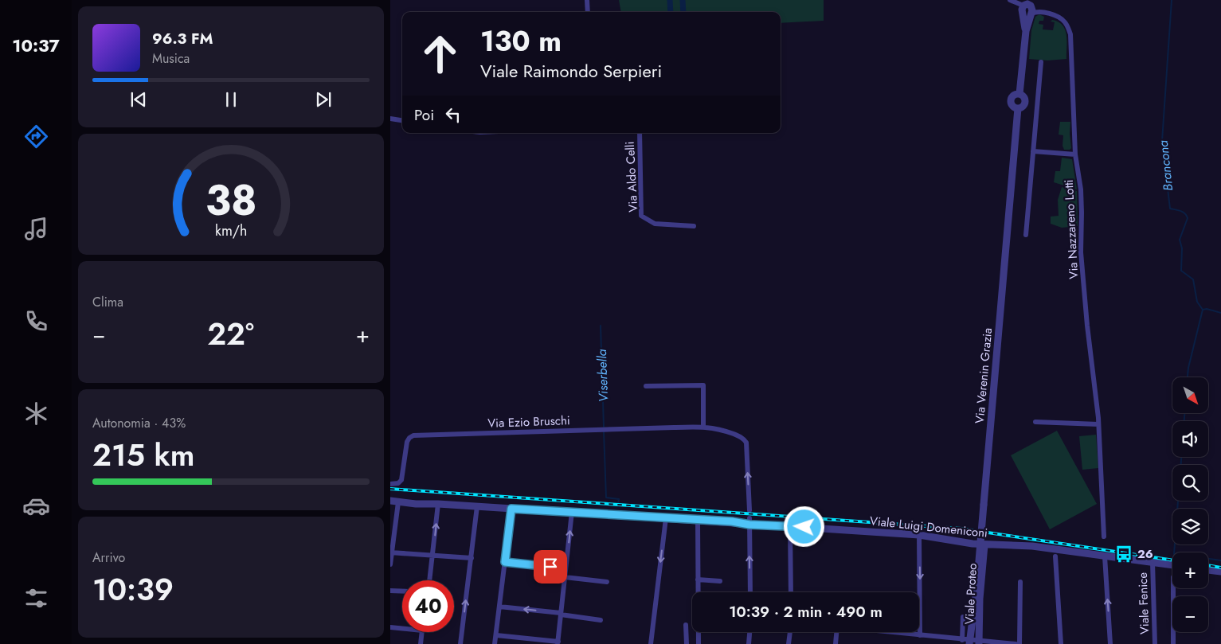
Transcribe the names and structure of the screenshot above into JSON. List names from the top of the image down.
{
  "streets": {
    "street": [
      "Via Aldo Celli",
      "Via Nazzareno Lotti",
      "Via Verenin Grazia",
      "Via Ezio Bruschi",
      "Viale Luigi Domeniconi",
      "Viale Proteo",
      "Viale Fenice"
    ]
  },
  "crossings": [
    ["Via Nazzareno Lotti", "Via Verenin Grazia"],
    ["Viale Luigi Domeniconi", "Viale Proteo"],
    ["Viale Luigi Domeniconi", "Viale Fenice"]
  ],
  "water": ["Brancona", "Viserbella"],
  "places": {
    "bus stop": ["26"]
  },
  "north": "bottom right",
  "page": {
    "tabs": "10:37",
    "turn": ["130 m", "Viale Raimondo Serpieri"],
    "song": ["96.3 FM", "Musica"],
    "then": "Poi",
    "tile": [
      "Clima",
      ["Autonomia · 43%", "215 km"],
      ["Arrivo", "10:39"]
    ],
    "heat": ["−", "22°", "+"],
    "map_buttons": ["+", "−"],
    "limit": "40",
    "trip": "10:39 · 2 min · 490 m",
    "gauge": ["38", "km/h"]
  }
}
